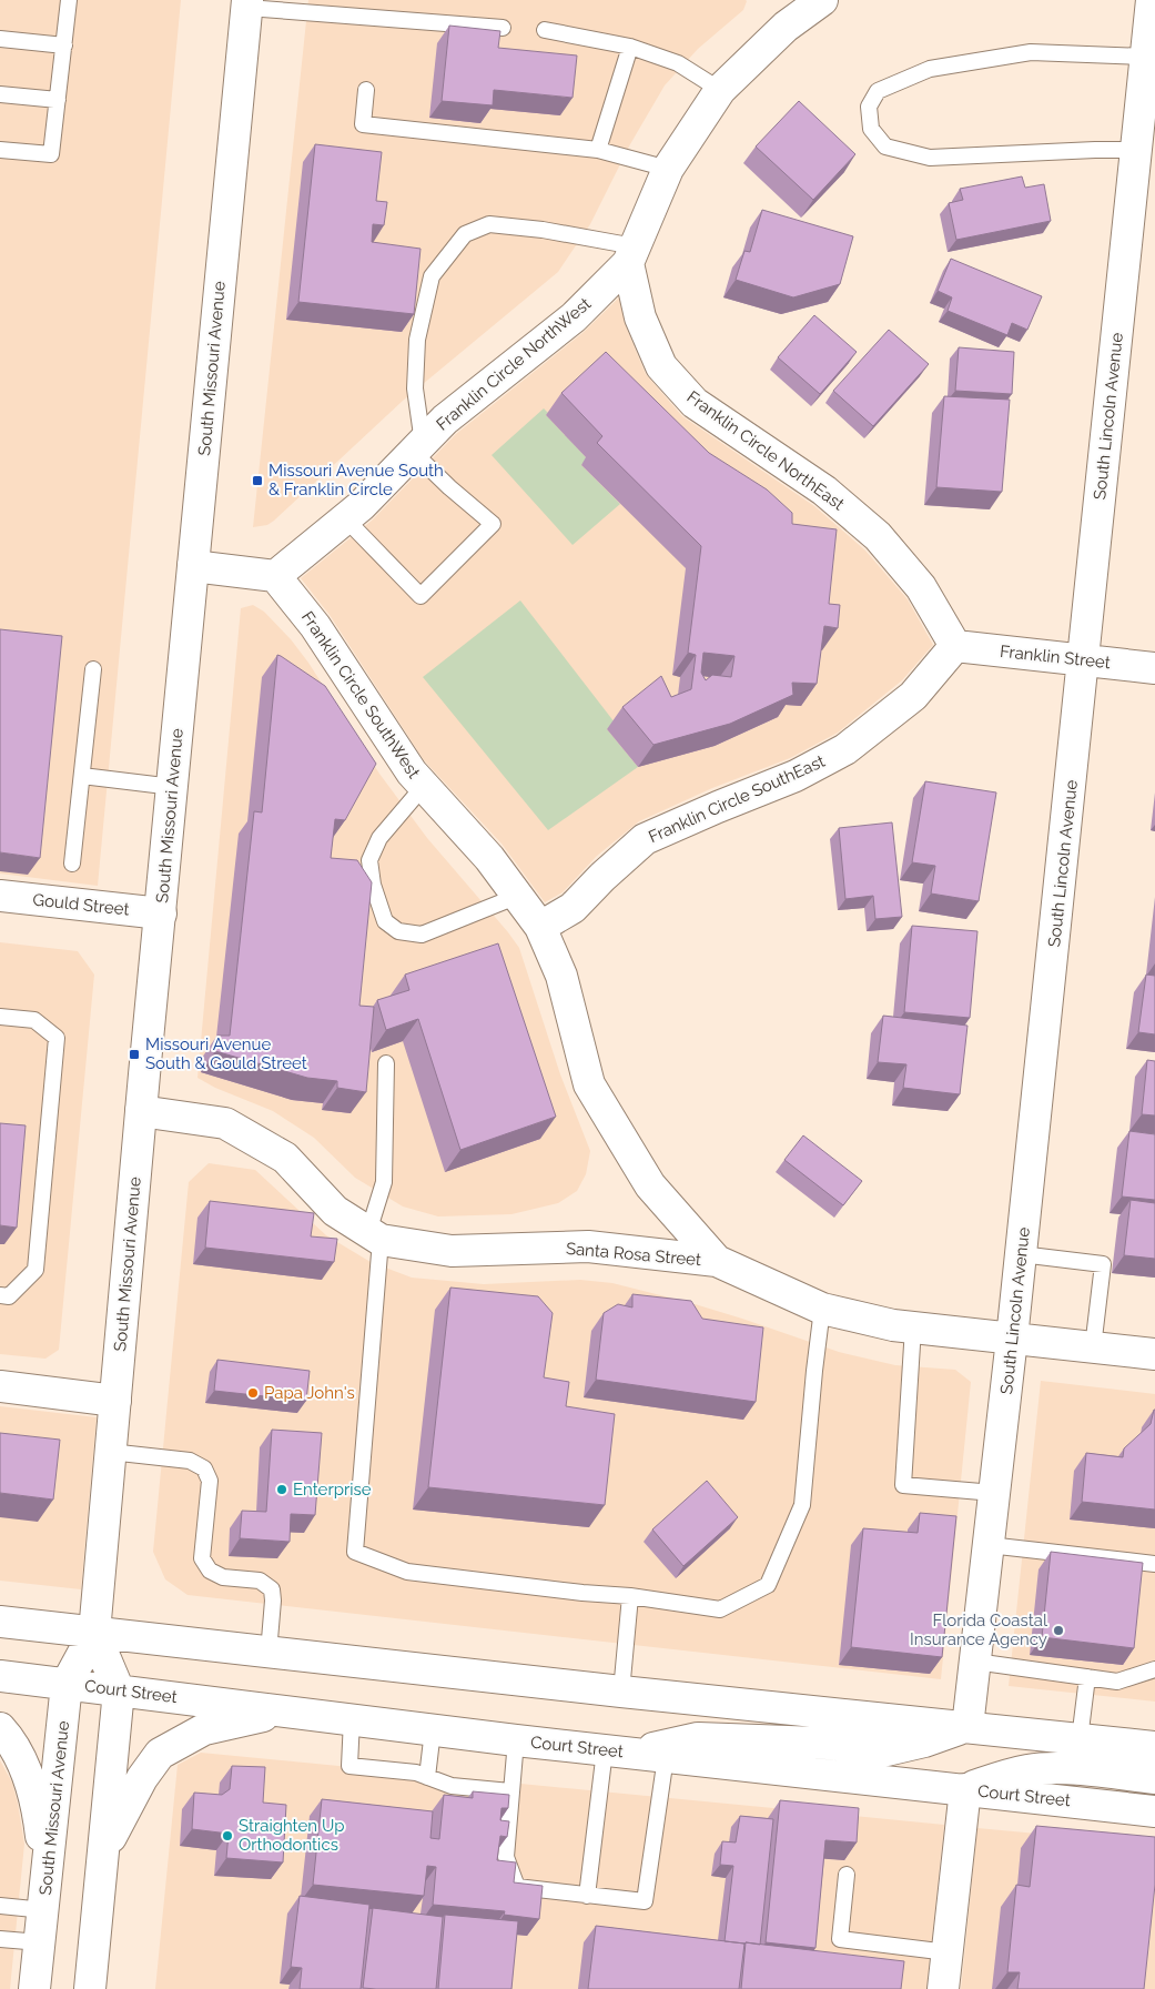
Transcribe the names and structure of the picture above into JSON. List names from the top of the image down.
{
  "streets": {
    "street": [
      "Franklin Circle NorthWest",
      "South Missouri Avenue",
      "South Lincoln Avenue",
      "Franklin Circle NorthEast",
      "Franklin Street",
      "Franklin Circle SouthWest",
      "Franklin Circle SouthEast",
      "Gould Street",
      "Santa Rosa Street",
      "Court Street"
    ]
  },
  "crossings": [
    ["Franklin Circle NorthWest", "Franklin Circle NorthEast"],
    ["Franklin Circle NorthWest", "Franklin Circle SouthWest"],
    ["South Missouri Avenue", "Gould Street"],
    ["South Missouri Avenue", "Santa Rosa Street"],
    ["South Missouri Avenue", "Court Street"],
    ["South Lincoln Avenue", "Franklin Street"],
    ["South Lincoln Avenue", "Santa Rosa Street"],
    ["Franklin Circle NorthEast", "Franklin Street"],
    ["Franklin Circle NorthEast", "Franklin Circle SouthEast"],
    ["Franklin Street", "Franklin Circle SouthEast"],
    ["Franklin Circle SouthWest", "Franklin Circle SouthEast"],
    ["Franklin Circle SouthWest", "Santa Rosa Street"]
  ],
  "places": {
    "transit": ["Missouri Avenue South & Franklin Circle", "Missouri Avenue South & Gould Street"],
    "other": [
      "Papa John's",
      "Enterprise",
      "Florida Coastal Insurance Agency",
      "Straighten Up Orthodontics"
    ]
  }
}
